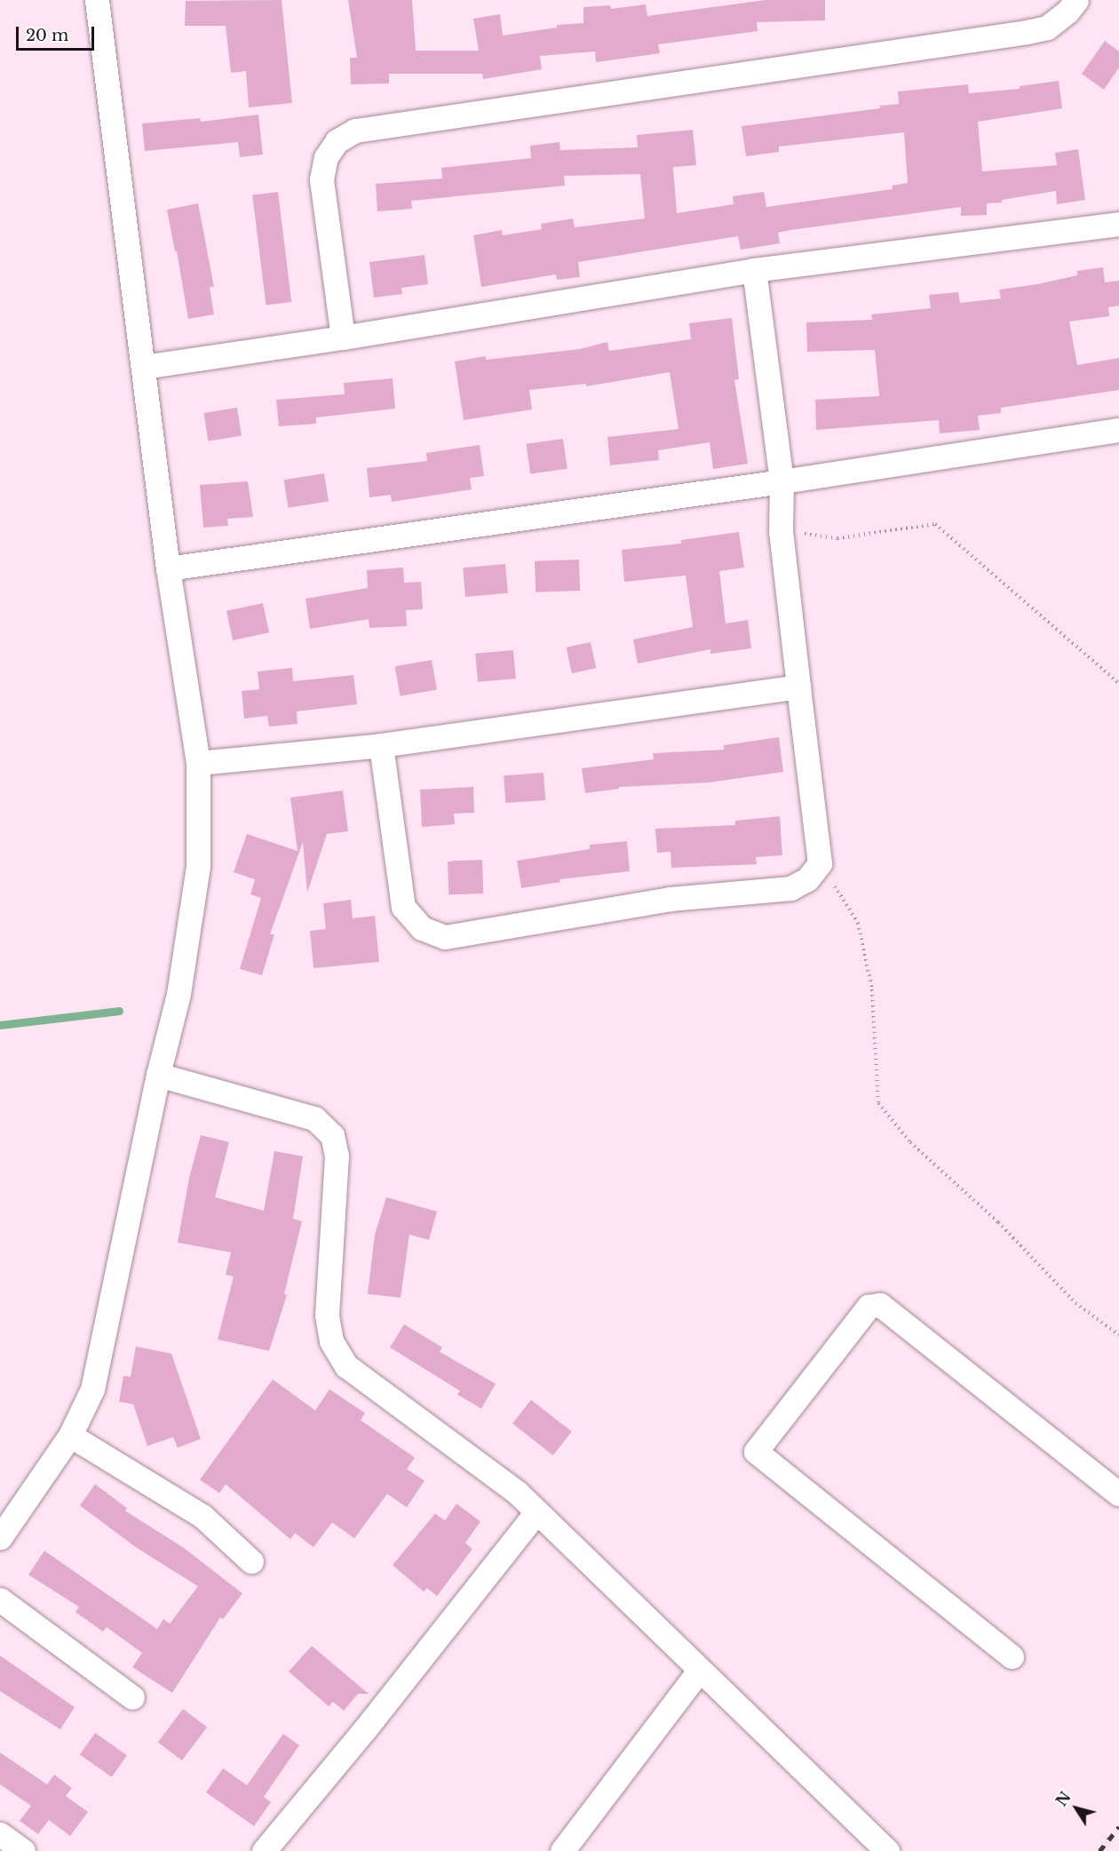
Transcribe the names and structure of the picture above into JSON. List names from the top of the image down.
{
  "scale_bar": "20 m",
  "north": "top left"
}
